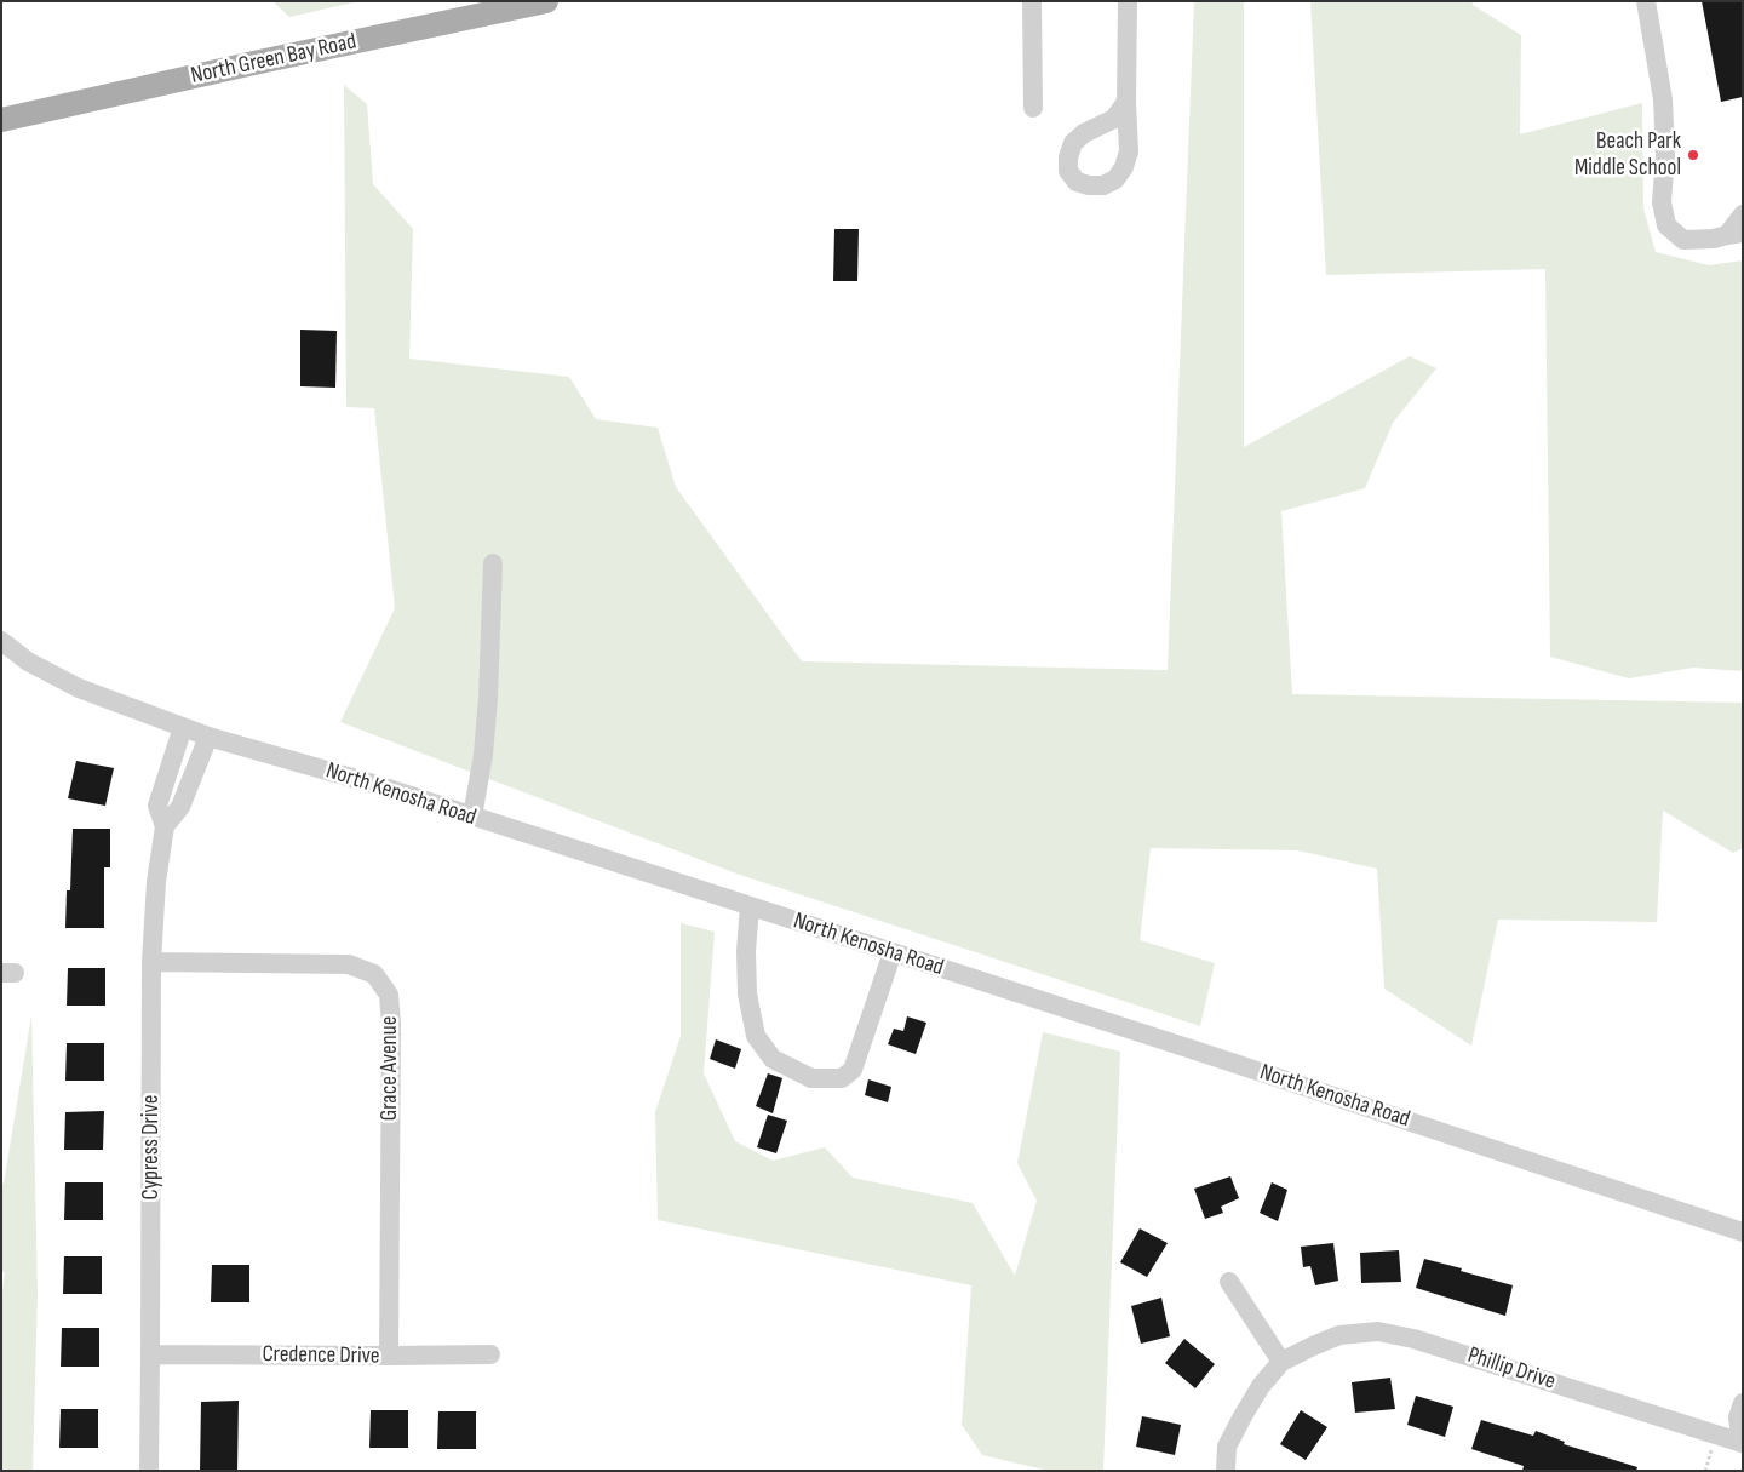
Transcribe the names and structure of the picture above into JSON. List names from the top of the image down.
{
  "streets": {
    "main road": ["North Green Bay Road"],
    "street": [
      "North Kenosha Road",
      "Grace Avenue",
      "Cypress Drive",
      "Credence Drive",
      "Phillip Drive"
    ]
  },
  "crossings": [
    ["North Kenosha Road", "Cypress Drive"],
    ["Grace Avenue", "Cypress Drive"],
    ["Grace Avenue", "Credence Drive"],
    ["Cypress Drive", "Credence Drive"]
  ],
  "places": ["Beach Park Middle School"]
}
